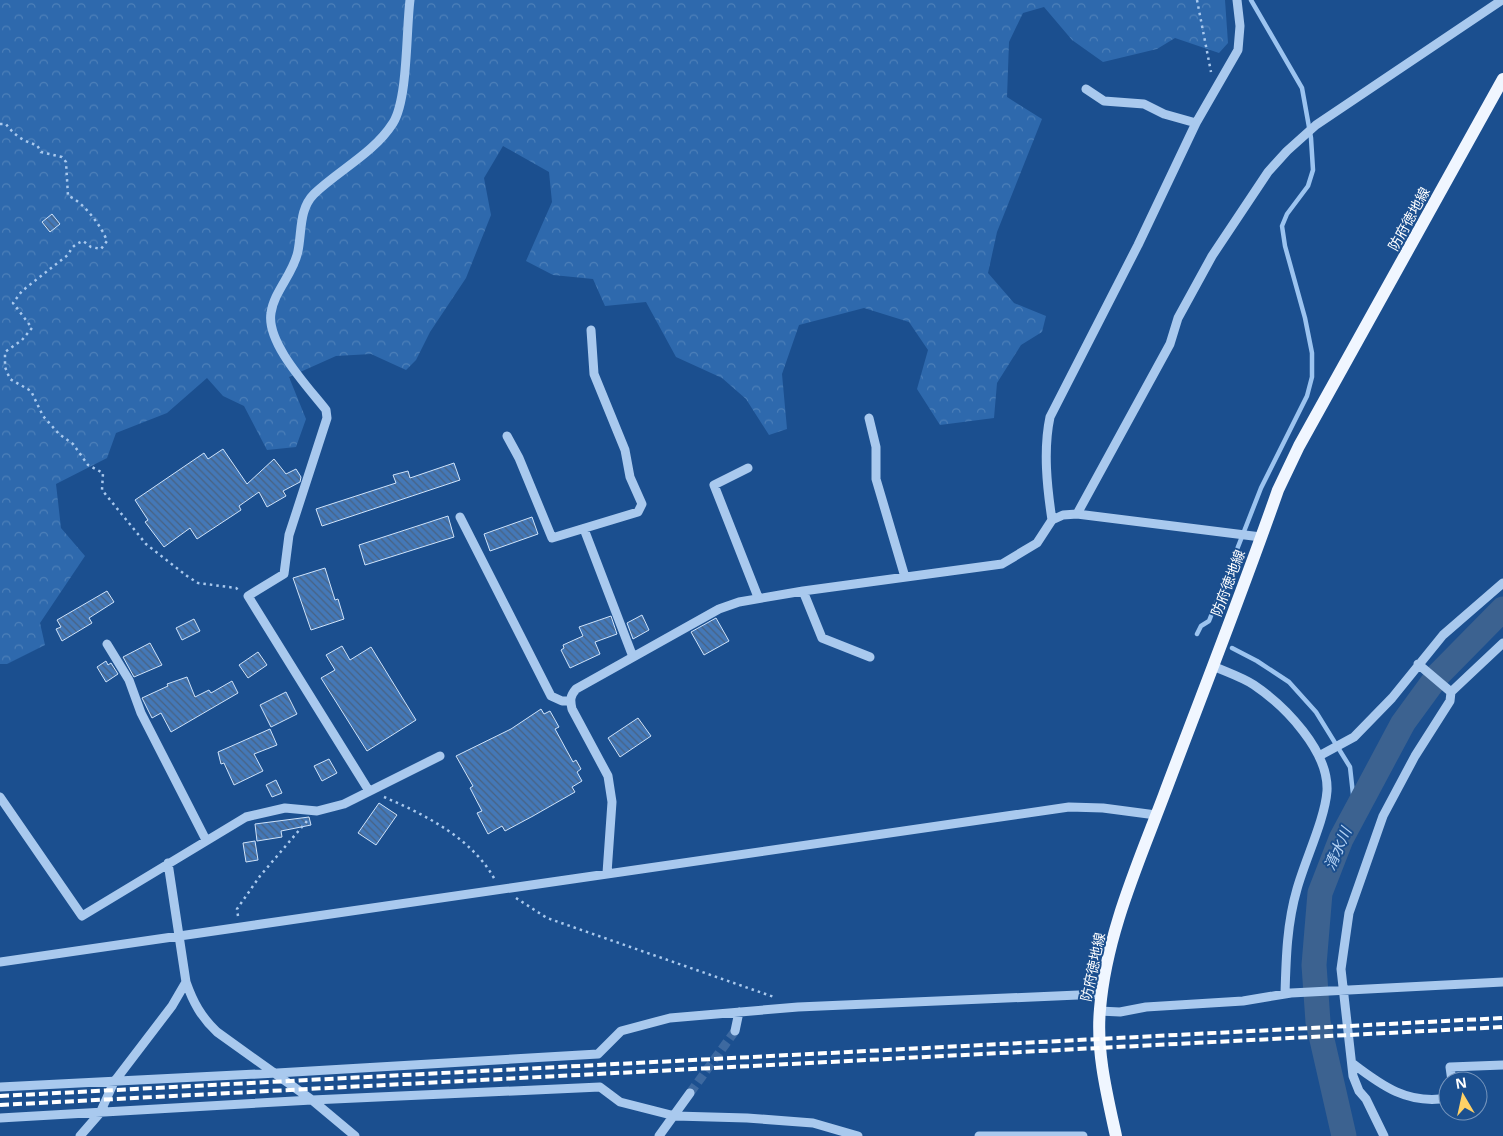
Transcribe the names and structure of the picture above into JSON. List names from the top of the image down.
{
  "streets": {
    "main road": ["防府徳地線"]
  },
  "water": ["清水川"],
  "north": "top"
}
